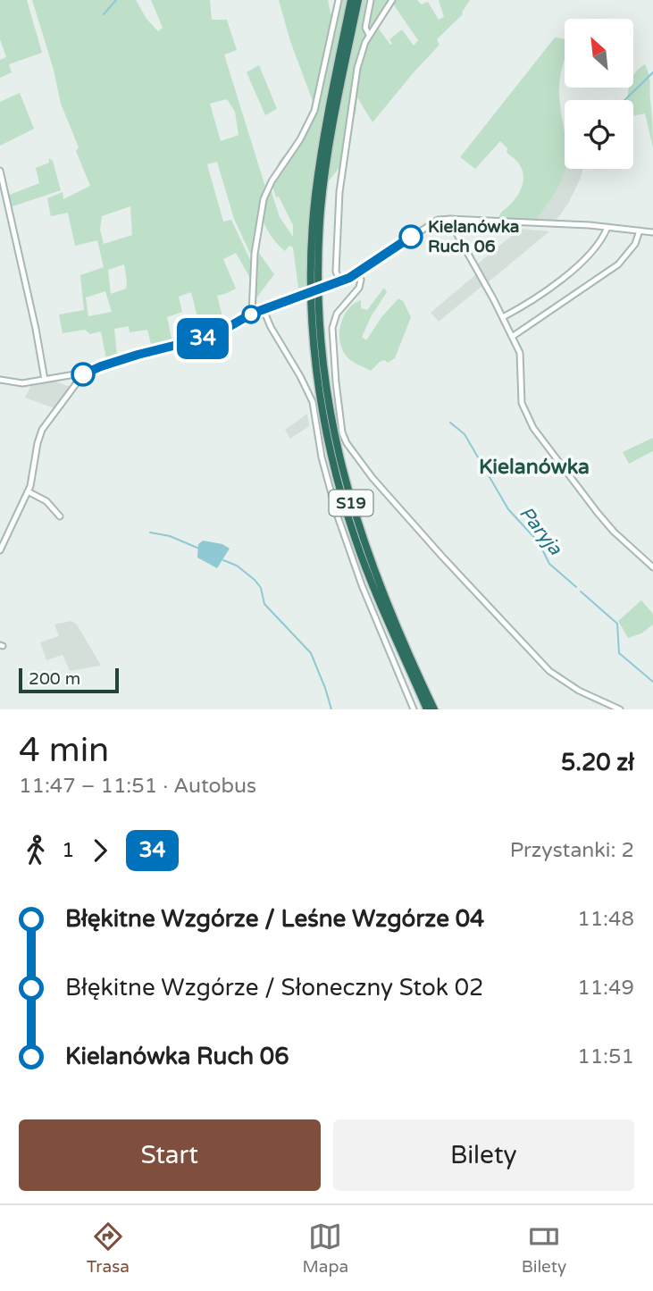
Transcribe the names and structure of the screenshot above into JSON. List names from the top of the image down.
{
  "streets": {
    "highway": ["S19"]
  },
  "districts": ["Kielanówka"],
  "water": ["Paryja"],
  "places": ["Kielanówka Ruch 06"],
  "lines": ["bus line 34"],
  "scale_bar": "200 m",
  "north": "top left",
  "page": {
    "on_map": "34",
    "scale": "200 m",
    "heading": ["4 min", "11:47 – 11:51 · Autobus", "5.20 zł"],
    "legs": ["1", "34", "Przystanki: 2"],
    "list": [
      {
        "name": "Błękitne Wzgórze / Leśne Wzgórze 04",
        "value": "11:48"
      },
      {
        "name": "Błękitne Wzgórze / Słoneczny Stok 02",
        "value": "11:49"
      },
      {
        "name": "Kielanówka Ruch 06",
        "value": "11:51"
      }
    ],
    "buttons": ["Start", "Bilety"],
    "tabs": ["Trasa", "Mapa", "Bilety"]
  }
}
